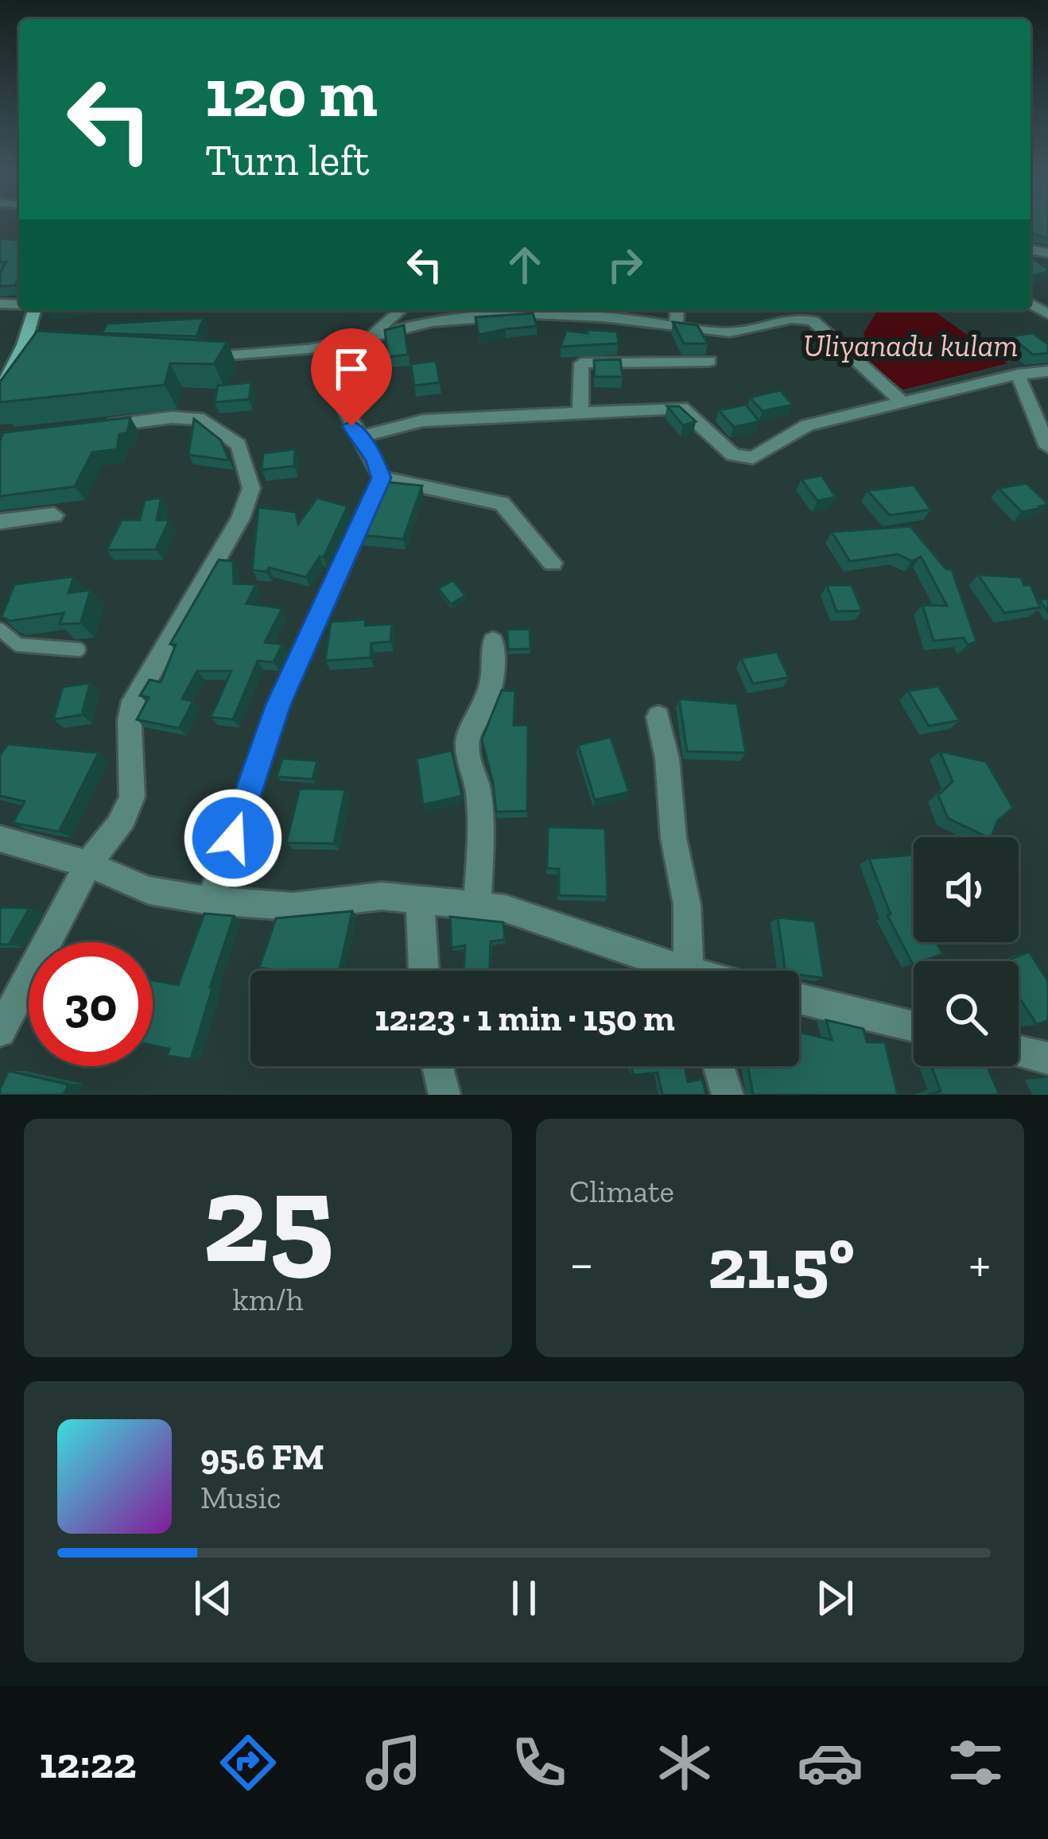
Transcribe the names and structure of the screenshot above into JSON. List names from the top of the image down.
{
  "water": ["Uliyanadu kulam"],
  "page": {
    "turn": ["120 m", "Turn left"],
    "limit": "30",
    "trip": "12:23 · 1 min · 150 m",
    "tile": [
      ["25", "km/h"],
      "Climate"
    ],
    "heat": ["−", "21.5°", "+"],
    "song": ["95.6 FM", "Music"],
    "tabs": "12:22"
  }
}
